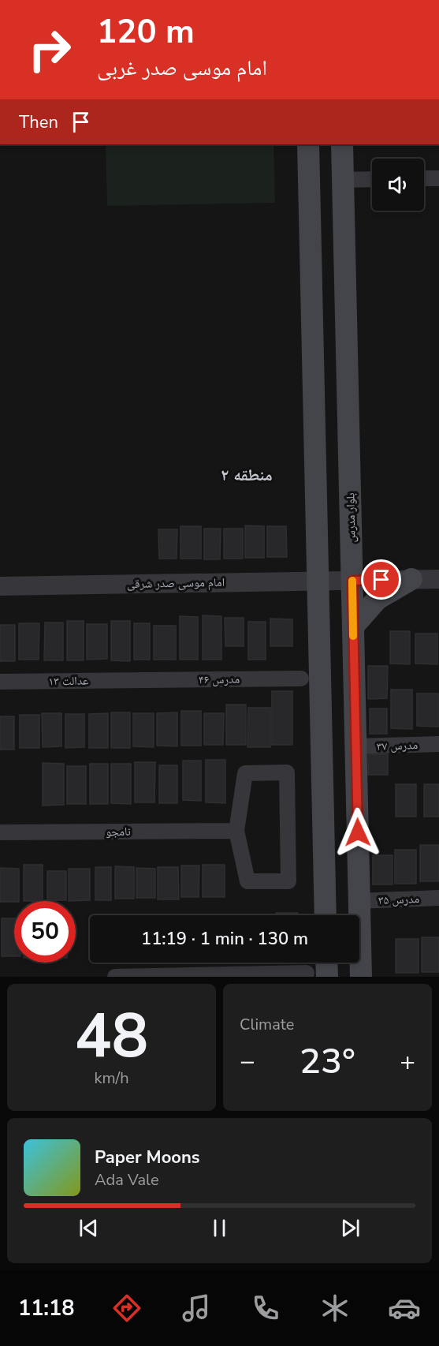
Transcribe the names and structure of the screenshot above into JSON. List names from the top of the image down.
{
  "streets": {
    "main road": ["بلوار مدرس"],
    "street": [
      "امام موسی صدر شرقی",
      "مدرس ۴۶",
      "عدالت ۱۳",
      "مدرس ۳۷",
      "نامجو",
      "مدرس ۳۵"
    ]
  },
  "crossings": [
    ["بلوار مدرس", "امام موسی صدر شرقی"],
    ["بلوار مدرس", "مدرس ۳۷"],
    ["بلوار مدرس", "مدرس ۳۵"],
    ["مدرس ۴۶", "عدالت ۱۳"]
  ],
  "districts": ["منطقه ۲"],
  "page": {
    "turn": ["120 m", "امام موسی صدر غربی"],
    "then": "Then",
    "limit": "50",
    "trip": "11:19 · 1 min · 130 m",
    "tile": [
      ["48", "km/h"],
      "Climate"
    ],
    "heat": ["−", "23°", "+"],
    "song": ["Paper Moons", "Ada Vale"],
    "tabs": "11:18"
  }
}
